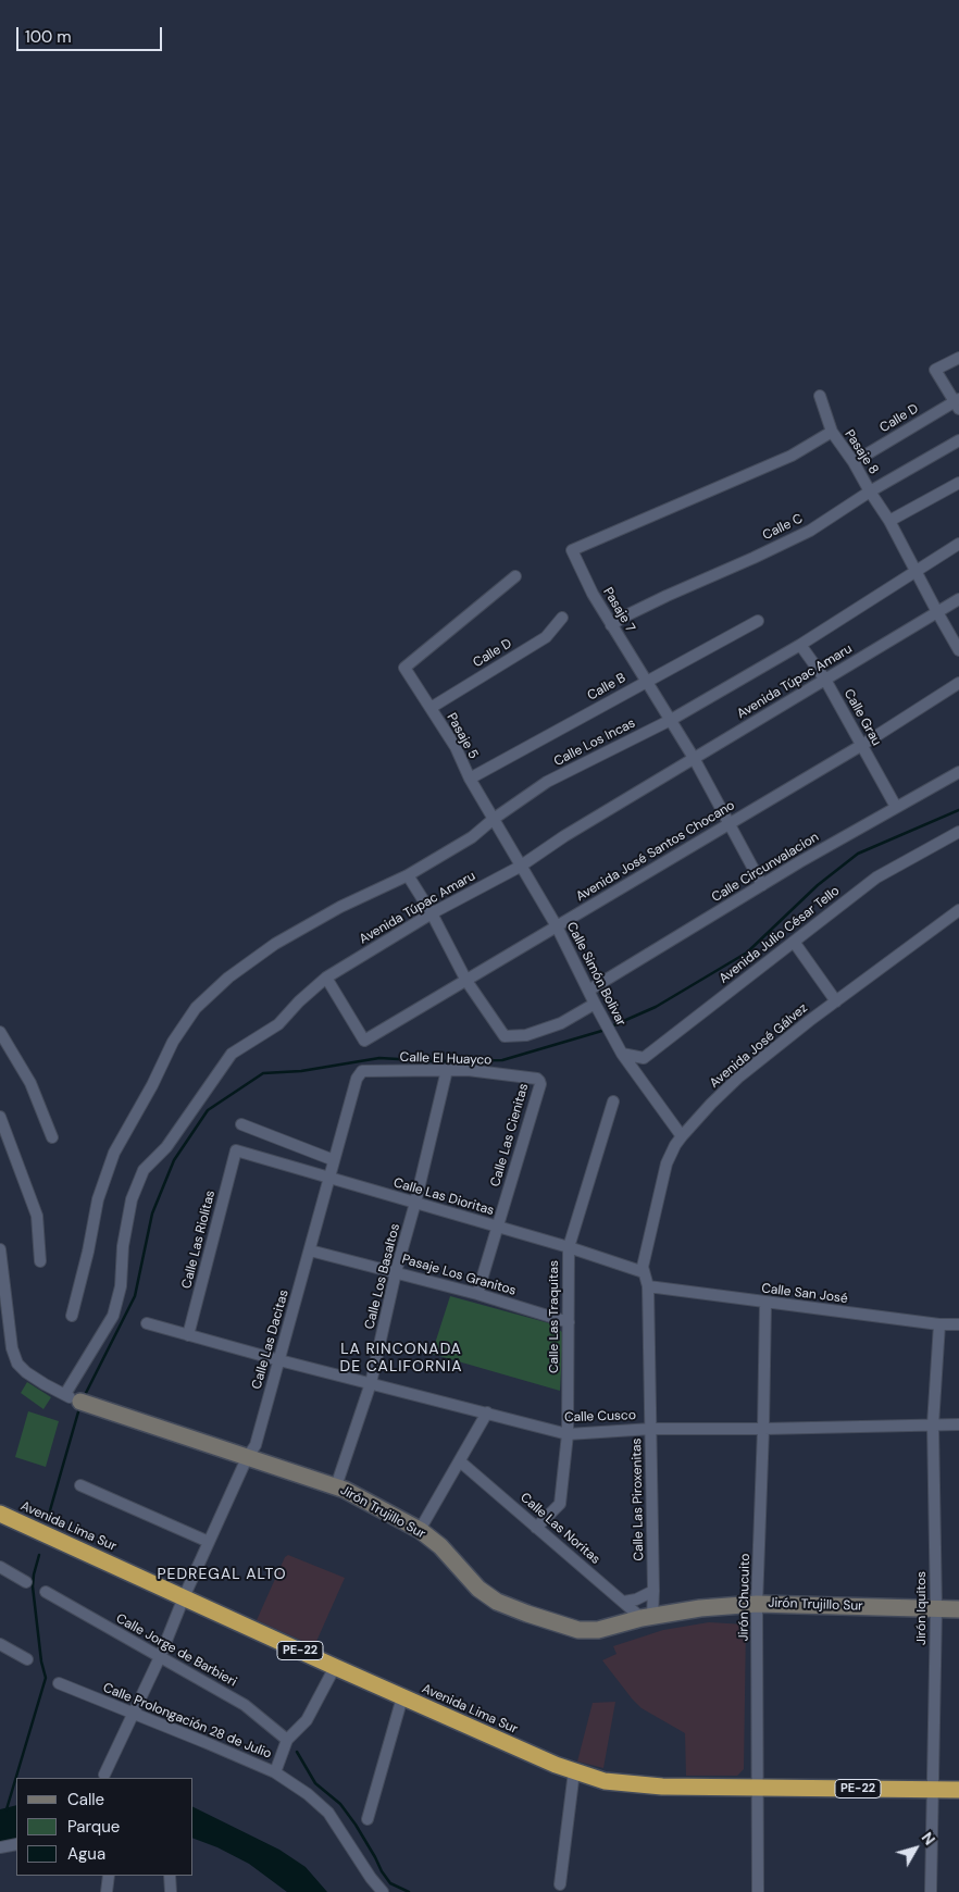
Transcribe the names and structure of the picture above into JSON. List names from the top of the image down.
{
  "streets": {
    "highway": ["Avenida Lima Sur", "PE-22"],
    "street": [
      "Calle D",
      "Pasaje 8",
      "Calle C",
      "Pasaje 7",
      "Avenida Túpac Amaru",
      "Calle B",
      "Calle Grau",
      "Pasaje 5",
      "Calle Los Incas",
      "Avenida José Santos Chocano",
      "Calle Circunvalacion",
      "Avenida Julio César Tello",
      "Calle Simón Bolivar",
      "Avenida José Gálvez",
      "Calle El Huayco",
      "Calle Las Cienitas",
      "Calle Las Dioritas",
      "Calle Las Riolitas",
      "Pasaje Los Granitos",
      "Calle Los Basaltos",
      "Calle San José",
      "Calle Las Traquitas",
      "Calle Las Dacitas",
      "Calle Cusco",
      "Calle Las Piroxenitas",
      "Jirón Trujillo Sur",
      "Calle Las Noritas",
      "Jirón Chucuito",
      "Jirón Iquitos",
      "Calle Jorge de Barbieri",
      "Calle Prolongación 28 de Julio"
    ]
  },
  "crossings": [
    ["Calle D", "Pasaje 8"],
    ["Calle D", "Pasaje 5"],
    ["Pasaje 8", "Calle C"],
    ["Pasaje 8", "Pasaje 7"],
    ["Pasaje 8", "Avenida Túpac Amaru"],
    ["Pasaje 8", "Calle Los Incas"],
    ["Calle C", "Pasaje 7"],
    ["Pasaje 7", "Avenida Túpac Amaru"],
    ["Pasaje 7", "Calle B"],
    ["Pasaje 7", "Calle Los Incas"],
    ["Pasaje 7", "Avenida José Santos Chocano"],
    ["Pasaje 7", "Calle Circunvalacion"],
    ["Avenida Túpac Amaru", "Calle Grau"],
    ["Avenida Túpac Amaru", "Avenida José Santos Chocano"],
    ["Avenida Túpac Amaru", "Calle Simón Bolivar"],
    ["Calle B", "Pasaje 5"],
    ["Calle Grau", "Calle Los Incas"],
    ["Calle Grau", "Avenida José Santos Chocano"],
    ["Calle Grau", "Calle Circunvalacion"],
    ["Pasaje 5", "Calle Los Incas"],
    ["Pasaje 5", "Calle Simón Bolivar"],
    ["Calle Los Incas", "Calle Simón Bolivar"],
    ["Avenida José Santos Chocano", "Calle Simón Bolivar"],
    ["Calle Circunvalacion", "Calle Simón Bolivar"],
    ["Avenida Julio César Tello", "Calle Simón Bolivar"],
    ["Calle Simón Bolivar", "Avenida José Gálvez"],
    ["Avenida José Gálvez", "Calle Las Dioritas"],
    ["Avenida José Gálvez", "Calle San José"],
    ["Avenida José Gálvez", "Calle Las Piroxenitas"],
    ["Calle El Huayco", "Calle Las Cienitas"],
    ["Calle El Huayco", "Calle Los Basaltos"],
    ["Calle El Huayco", "Calle Las Dacitas"],
    ["Calle Las Cienitas", "Calle Las Dioritas"],
    ["Calle Las Cienitas", "Pasaje Los Granitos"],
    ["Calle Las Dioritas", "Calle Las Riolitas"],
    ["Calle Las Dioritas", "Calle Los Basaltos"],
    ["Calle Las Dioritas", "Calle Las Traquitas"],
    ["Calle Las Dioritas", "Calle Las Dacitas"],
    ["Calle Las Riolitas", "Calle Cusco"],
    ["Pasaje Los Granitos", "Calle Los Basaltos"],
    ["Pasaje Los Granitos", "Calle Las Traquitas"],
    ["Pasaje Los Granitos", "Calle Las Dacitas"],
    ["Calle Los Basaltos", "Calle Cusco"],
    ["Calle Los Basaltos", "Jirón Trujillo Sur"],
    ["Calle San José", "Calle Las Piroxenitas"],
    ["Calle San José", "Jirón Chucuito"],
    ["Calle San José", "Jirón Iquitos"],
    ["Calle Las Traquitas", "Calle Cusco"],
    ["Calle Las Traquitas", "Calle Las Noritas"],
    ["Calle Las Dacitas", "Calle Cusco"],
    ["Calle Las Dacitas", "Jirón Trujillo Sur"],
    ["Calle Las Dacitas", "Avenida Lima Sur"],
    ["Calle Las Dacitas", "Calle Jorge de Barbieri"],
    ["Calle Las Dacitas", "Calle Prolongación 28 de Julio"],
    ["Calle Cusco", "Calle Las Piroxenitas"],
    ["Calle Cusco", "Jirón Chucuito"],
    ["Calle Cusco", "Jirón Iquitos"],
    ["Calle Las Piroxenitas", "Jirón Trujillo Sur"],
    ["Calle Las Piroxenitas", "Calle Las Noritas"],
    ["Jirón Trujillo Sur", "Calle Las Noritas"],
    ["Jirón Trujillo Sur", "Jirón Chucuito"],
    ["Jirón Trujillo Sur", "Jirón Iquitos"],
    ["Avenida Lima Sur", "Jirón Chucuito"],
    ["Avenida Lima Sur", "Jirón Iquitos"]
  ],
  "districts": ["LA RINCONADA DE CALIFORNIA", "PEDREGAL ALTO"],
  "legend": ["Calle", "Parque", "Agua"],
  "scale_bar": "100 m",
  "north": "top right"
}
